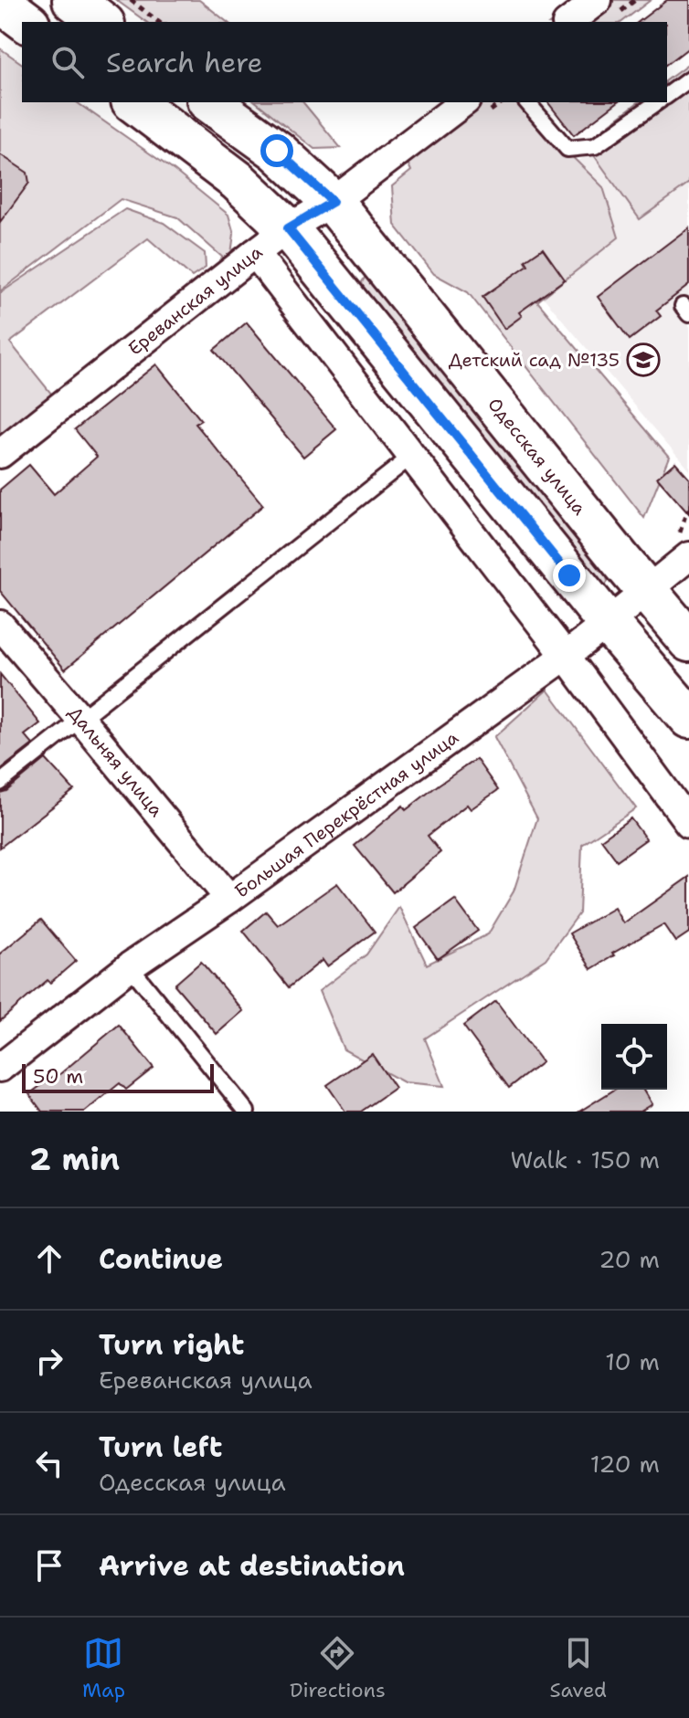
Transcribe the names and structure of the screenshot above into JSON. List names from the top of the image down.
{
  "streets": {
    "main road": ["Одесская улица"],
    "street": ["Ереванская улица", "Дальняя улица", "Большая Перекрёстная улица"]
  },
  "crossings": [
    ["Ереванская улица", "Одесская улица"],
    ["Одесская улица", "Большая Перекрёстная улица"],
    ["Дальняя улица", "Большая Перекрёстная улица"]
  ],
  "places": {
    "school or university": ["Детский сад №135"]
  },
  "scale_bar": "50 m",
  "page": {
    "search": "Search here",
    "scale": "50 m",
    "heading": ["2 min", "Walk · 150 m"],
    "list": [
      ["Continue", "20 m"],
      ["Turn right", "Ереванская улица", "10 m"],
      ["Turn left", "Одесская улица", "120 m"],
      "Arrive at destination"
    ],
    "nav": ["Map", "Directions", "Saved"]
  }
}
